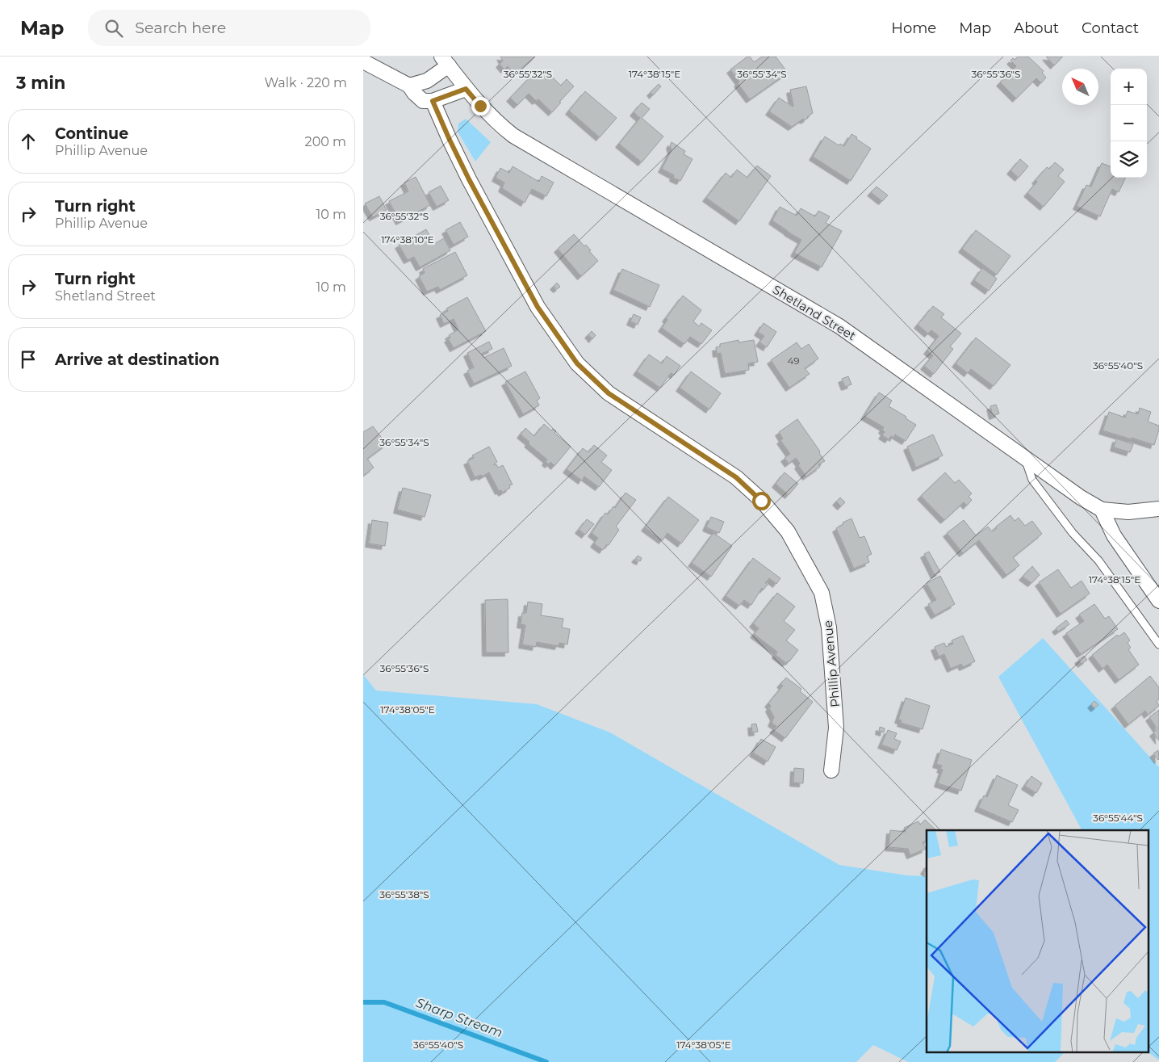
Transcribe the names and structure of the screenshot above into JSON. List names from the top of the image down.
{
  "streets": {
    "street": ["Shetland Street", "Phillip Avenue"]
  },
  "water": ["Sharp Stream"],
  "house_numbers": ["49"],
  "north": "top left",
  "page": {
    "header": "Map",
    "search": "Search here",
    "nav": [
      "Home",
      "Map",
      "About",
      "Contact"
    ],
    "heading": ["3 min", "Walk · 220 m"],
    "map_buttons": ["+", "−"],
    "list": [
      ["Continue", "Phillip Avenue", "200 m"],
      ["Turn right", "Phillip Avenue", "10 m"],
      ["Turn right", "Shetland Street", "10 m"],
      "Arrive at destination"
    ]
  },
  "coordinates": [
    "36°55'32\"S",
    "36°55'34\"S",
    "36°55'36\"S",
    "174°38'15\"E",
    "174°38'10\"E",
    "36°55'40\"S",
    "174°38'05\"E",
    "36°55'44\"S",
    "36°55'38\"S"
  ]
}
